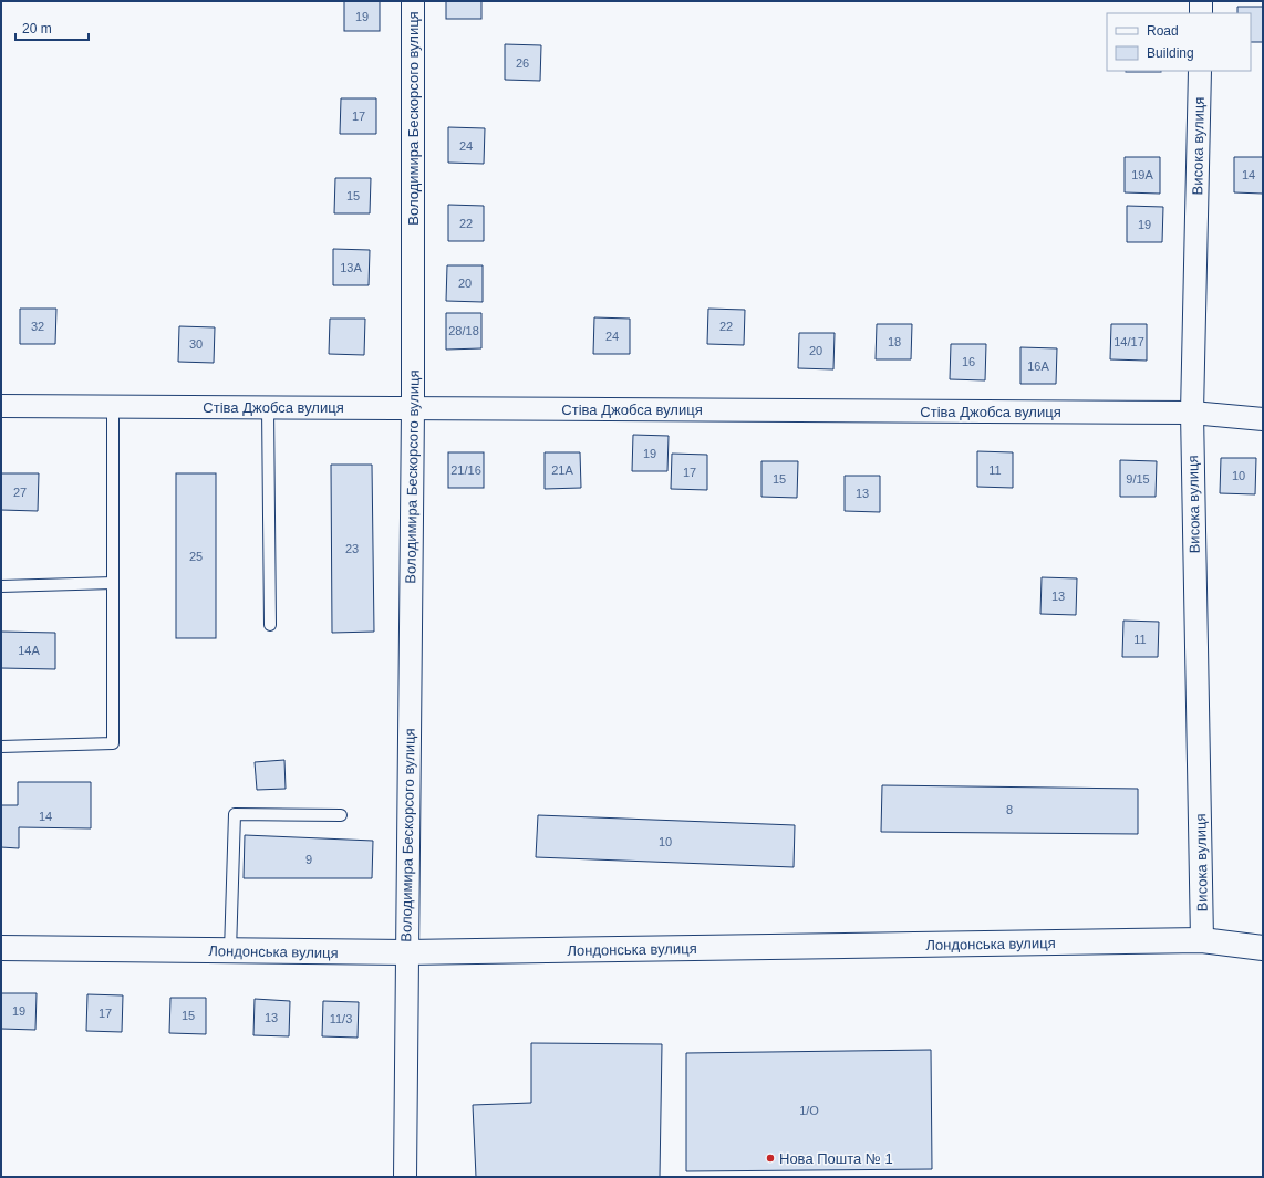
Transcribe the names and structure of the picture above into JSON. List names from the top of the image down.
{
  "streets": {
    "street": [
      "Володимира Бескорсого вулиця",
      "Висока вулиця",
      "Стіва Джобса вулиця",
      "Лондонська вулиця"
    ]
  },
  "crossings": [
    ["Володимира Бескорсого вулиця", "Стіва Джобса вулиця"],
    ["Володимира Бескорсого вулиця", "Лондонська вулиця"],
    ["Висока вулиця", "Стіва Джобса вулиця"],
    ["Висока вулиця", "Лондонська вулиця"]
  ],
  "places": ["Нова Пошта № 1"],
  "house_numbers": [
    "19",
    "26",
    "17",
    "24",
    "19А",
    "14",
    "15",
    "22",
    "19",
    "13А",
    "20",
    "32",
    "22",
    "28/18",
    "24",
    "18",
    "14/17",
    "30",
    "20",
    "16",
    "16А",
    "19",
    "21/16",
    "21А",
    "11",
    "17",
    "10",
    "15",
    "9/15",
    "27",
    "13",
    "23",
    "25",
    "13",
    "11",
    "14А",
    "8",
    "14",
    "10",
    "9",
    "19",
    "17",
    "15",
    "13",
    "11/3",
    "1/О"
  ],
  "legend": ["Road", "Building"],
  "scale_bar": "20 m"
}
